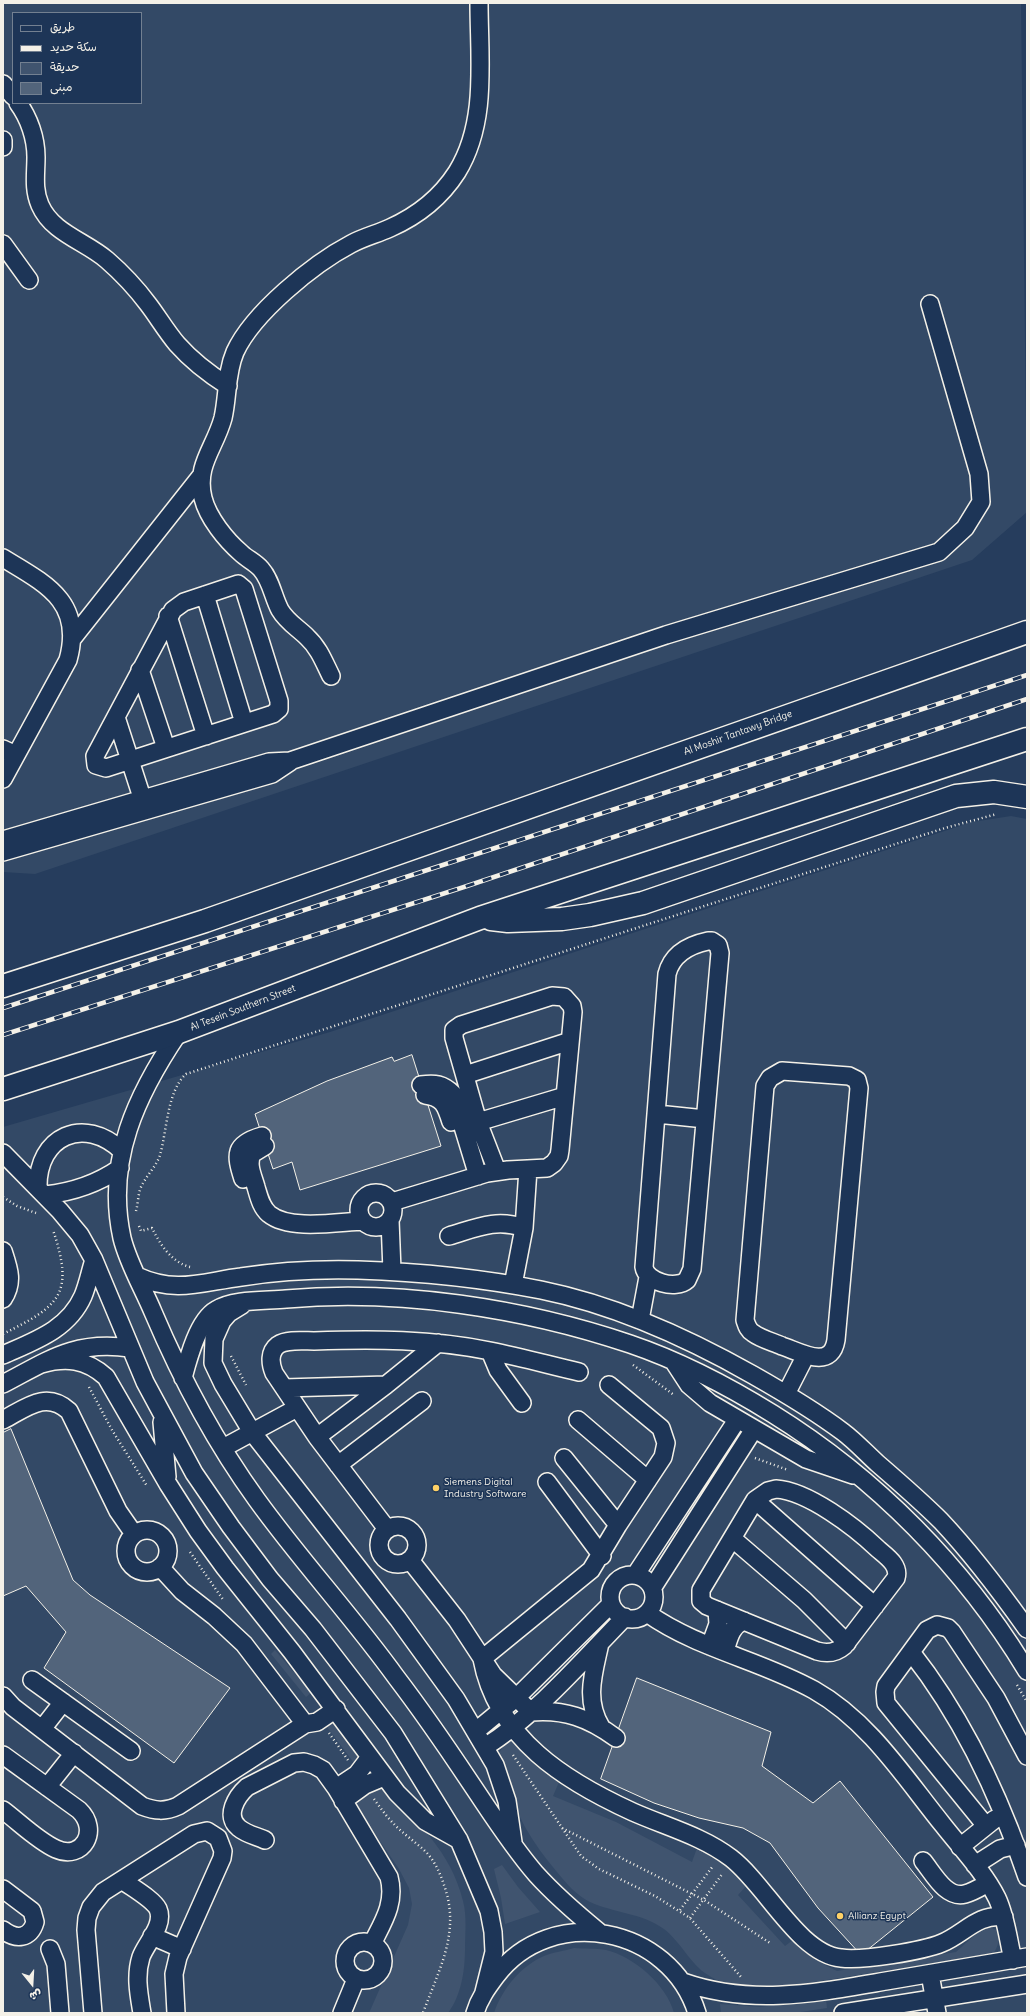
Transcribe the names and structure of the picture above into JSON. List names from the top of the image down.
{
  "streets": {
    "highway": ["Al Moshir Tantawy Bridge", "Al Tesein Southern Street"]
  },
  "places": ["Siemens Digital Industry Software", "Allianz Egypt"],
  "legend": [
    "طريق",
    "سكة حديد",
    "حديقة",
    "مبنى"
  ],
  "north": "bottom"
}
